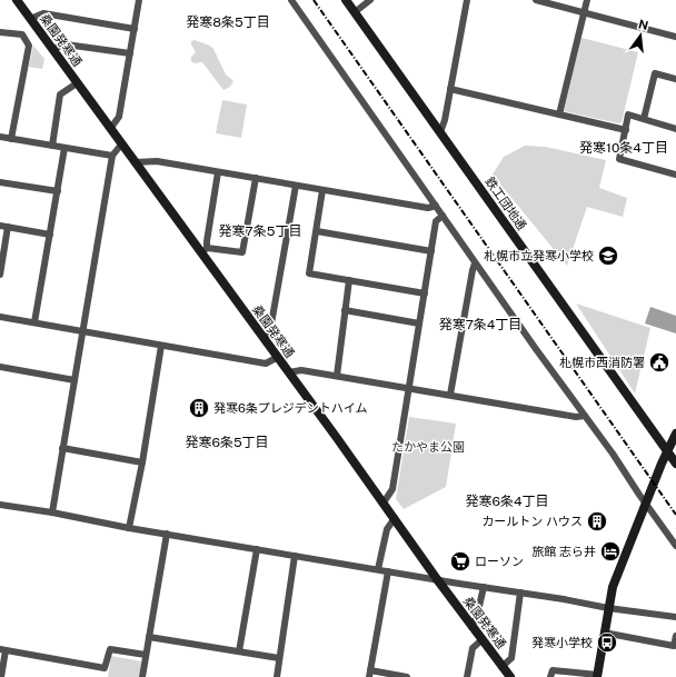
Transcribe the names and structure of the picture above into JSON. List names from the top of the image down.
{
  "streets": {
    "street": ["桑園発寒通", "鉄工団地通"]
  },
  "districts": [
    "発寒8条5丁目",
    "発寒10条4丁目",
    "発寒7条5丁目",
    "発寒7条4丁目",
    "発寒6条5丁目",
    "発寒6条4丁目"
  ],
  "parks": ["たかやま公園"],
  "places": {
    "school or university": ["札幌市立発寒小学校"],
    "public building": ["札幌市西消防署"],
    "building": ["発寒6条プレジデントハイム", "カールトン ハウス"],
    "hotel": ["旅館 志ら井"],
    "supermarket": ["ローソン"],
    "bus stop": ["発寒小学校"]
  },
  "north": "top"
}
